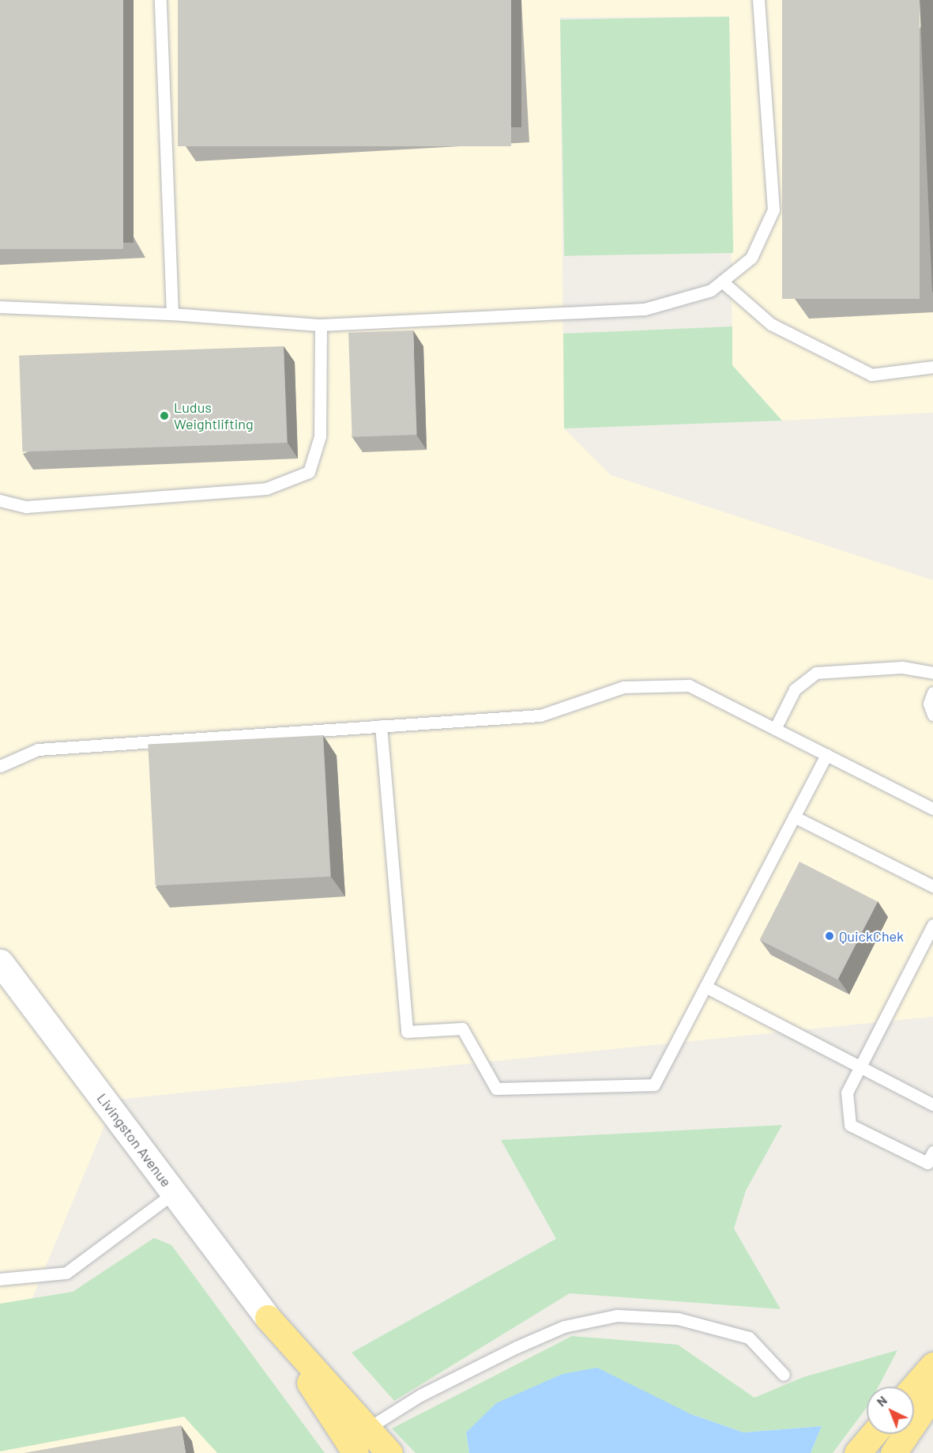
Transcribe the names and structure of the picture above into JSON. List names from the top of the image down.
{
  "streets": {
    "main road": ["Livingston Avenue"]
  },
  "places": ["Ludus Weightlifting", "QuickChek"],
  "north": "top left"
}
